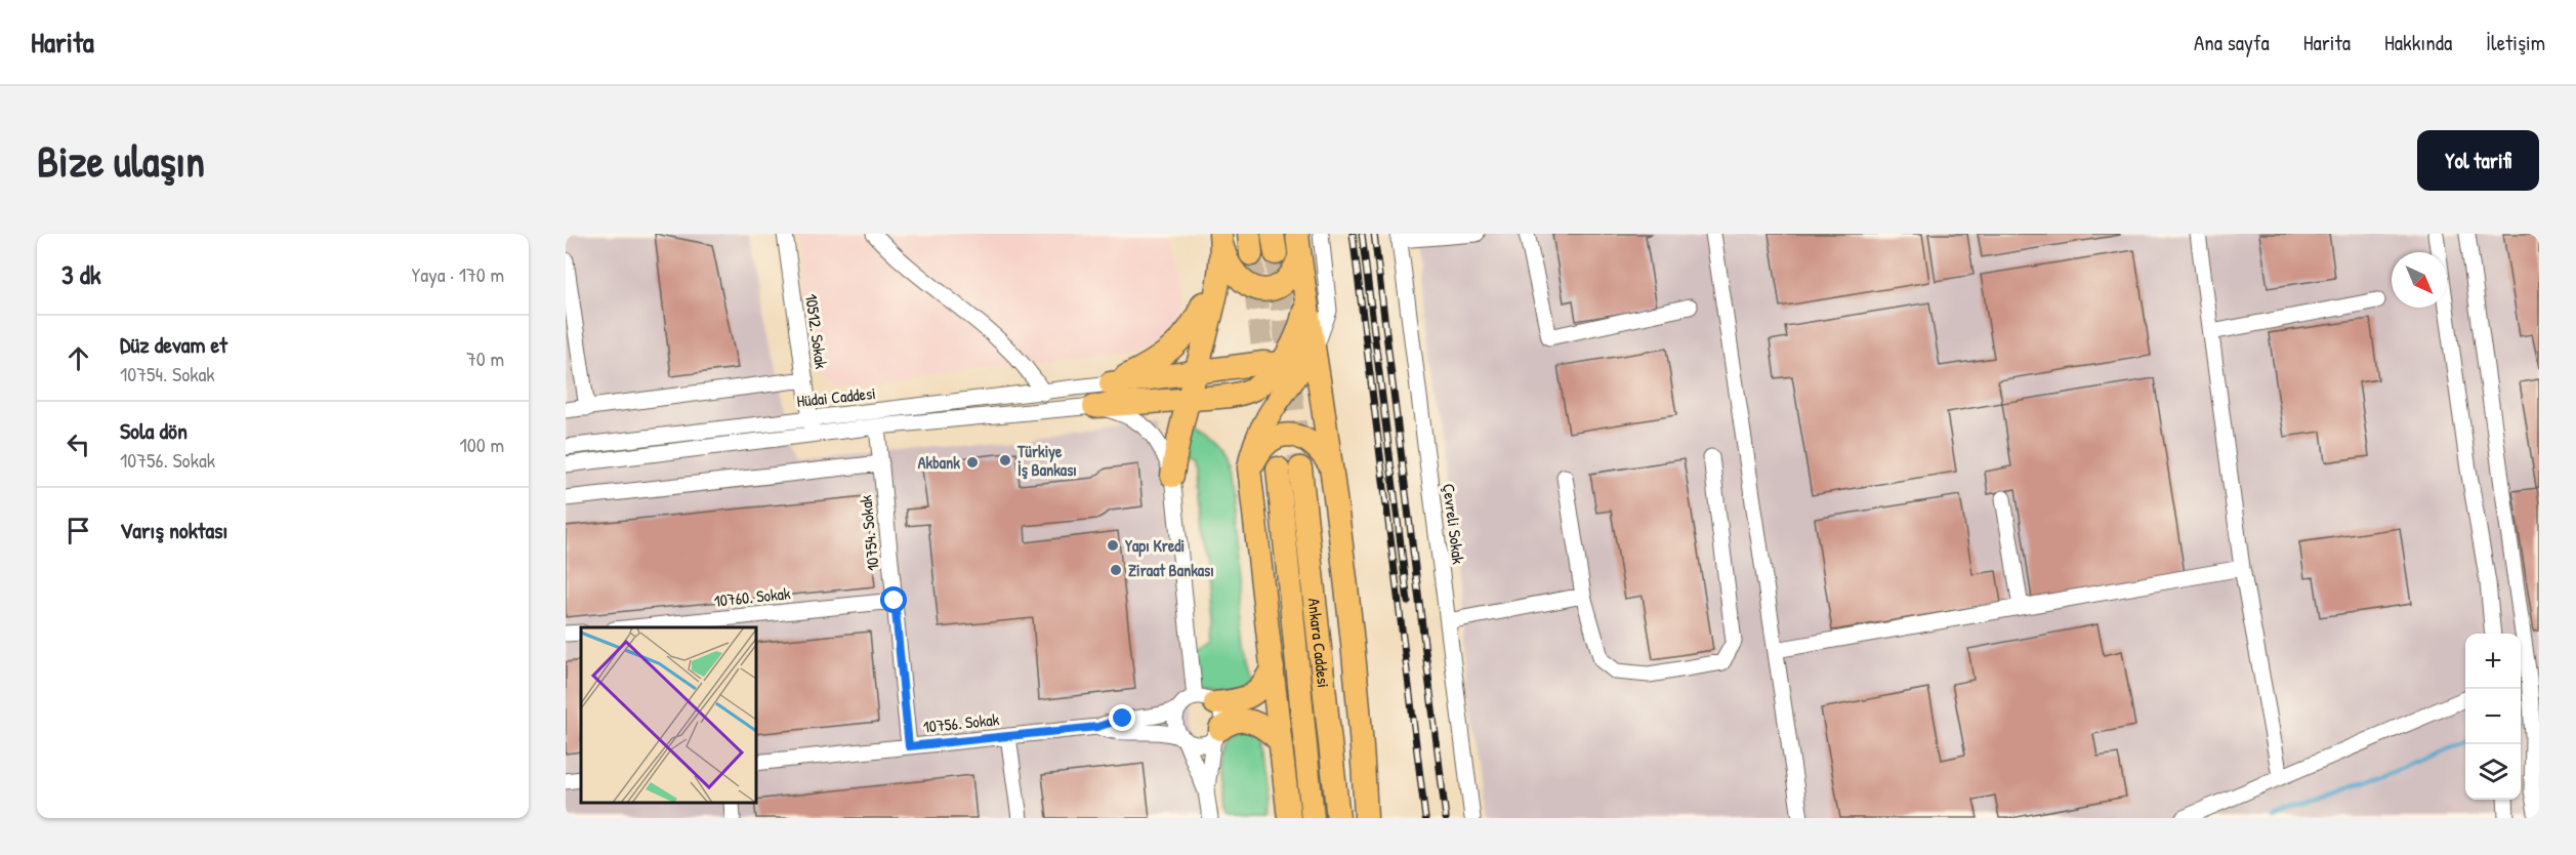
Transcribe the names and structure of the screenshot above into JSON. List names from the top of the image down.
{
  "streets": {
    "highway": ["Ankara Caddesi"],
    "street": [
      "10512. Sokak",
      "Hüdai Caddesi",
      "Çevreli Sokak",
      "10754. Sokak",
      "10760. Sokak",
      "10756. Sokak"
    ]
  },
  "crossings": [
    ["10512. Sokak", "Hüdai Caddesi"],
    ["Hüdai Caddesi", "10754. Sokak"],
    ["10754. Sokak", "10760. Sokak"],
    ["10754. Sokak", "10756. Sokak"]
  ],
  "places": [
    "Türkiye İş Bankası",
    "Akbank",
    "Yapı Kredi",
    "Ziraat Bankası"
  ],
  "north": "bottom right",
  "page": {
    "header": "Harita",
    "nav": [
      "Ana sayfa",
      "Harita",
      "Hakkında",
      "İletişim"
    ],
    "buttons": "Yol tarifi",
    "title": "Bize ulaşın",
    "heading": ["3 dk", "Yaya · 170 m"],
    "list": [
      ["Düz devam et", "10754. Sokak", "70 m"],
      ["Sola dön", "10756. Sokak", "100 m"],
      "Varış noktası"
    ],
    "map_buttons": ["+", "−"]
  }
}
